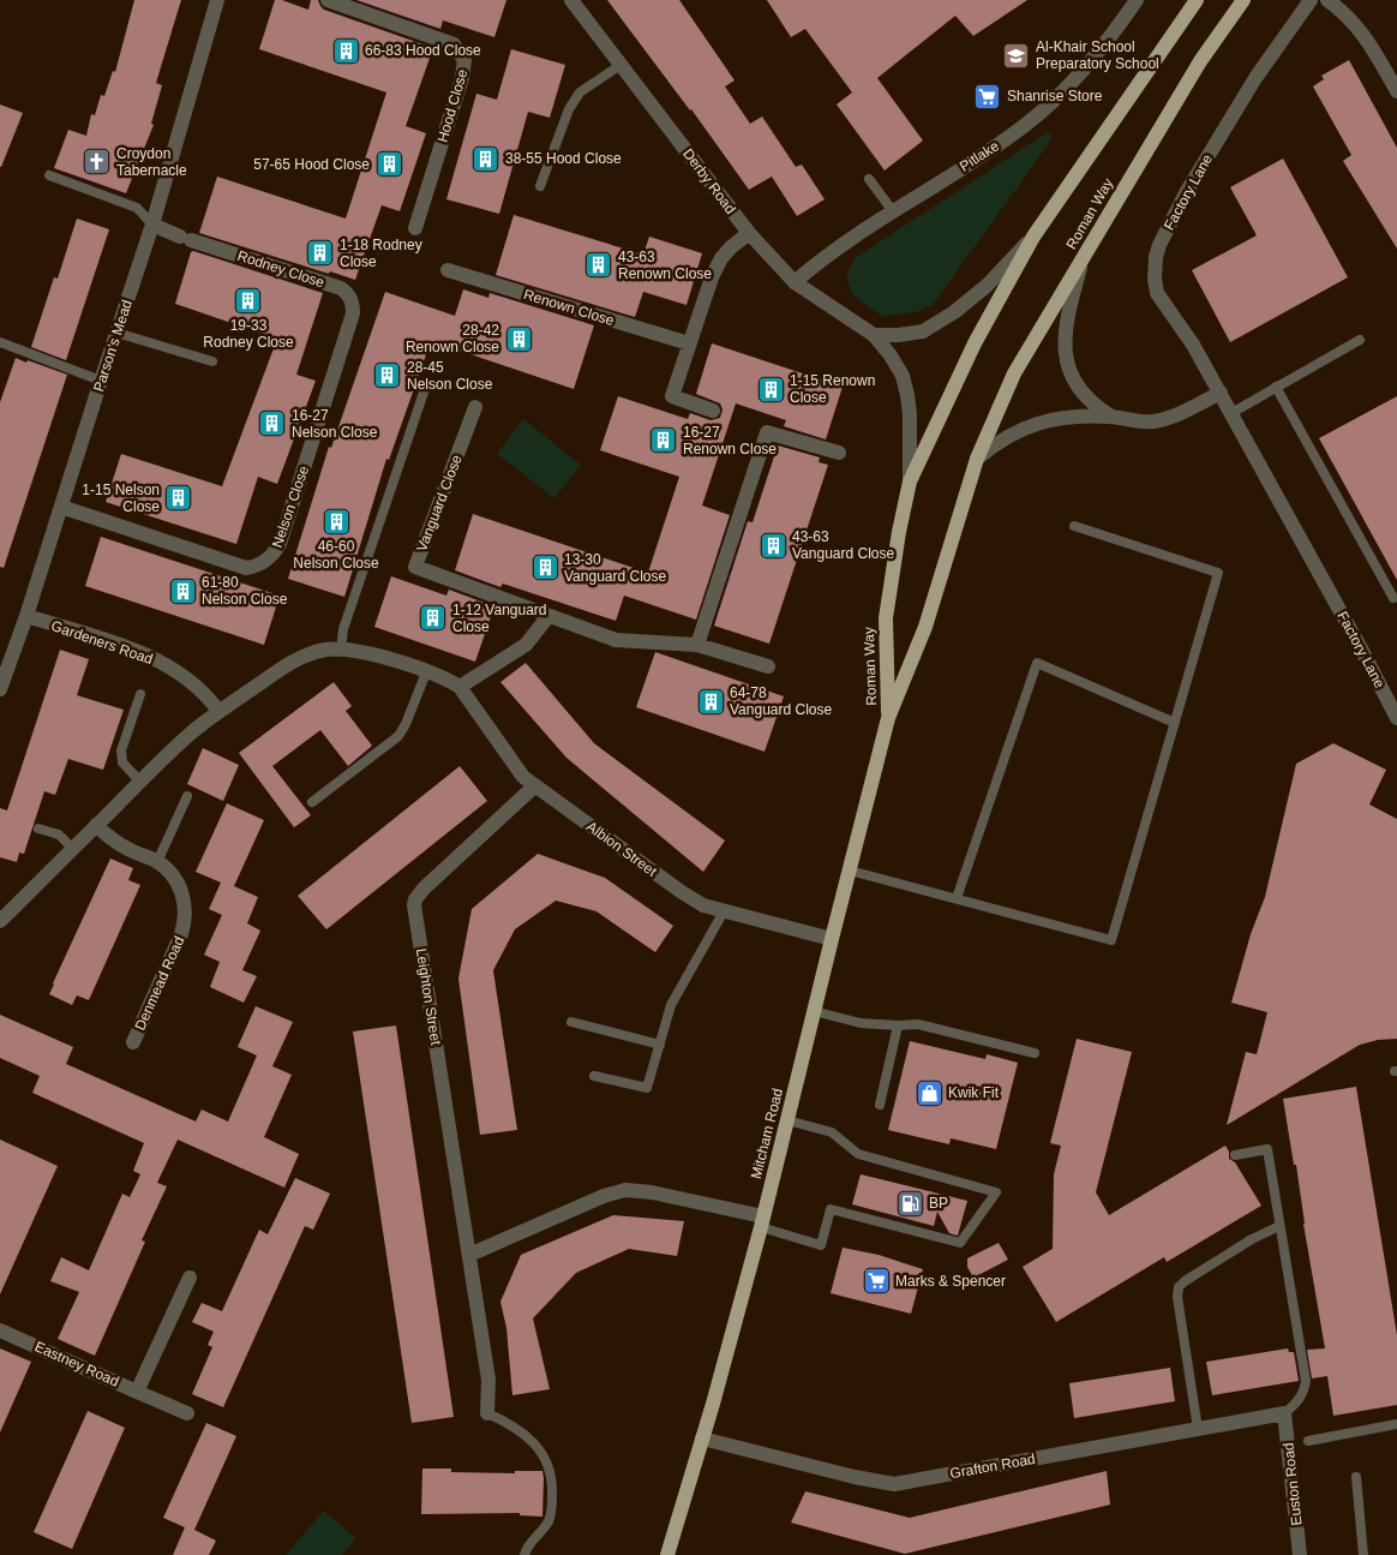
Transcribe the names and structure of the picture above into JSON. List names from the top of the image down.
{
  "streets": {
    "main road": ["Roman Way", "Mitcham Road"],
    "street": [
      "Hood Close",
      "Pitlake",
      "Derby Road",
      "Factory Lane",
      "Rodney Close",
      "Renown Close",
      "Parson's Mead",
      "Vanguard Close",
      "Nelson Close",
      "Gardeners Road",
      "Albion Street",
      "Denmead Road",
      "Leighton Street",
      "Eastney Road",
      "Grafton Road",
      "Euston Road"
    ]
  },
  "crossings": [
    ["Pitlake", "Derby Road"],
    ["Derby Road", "Roman Way"],
    ["Roman Way", "Mitcham Road"],
    ["Rodney Close", "Parson's Mead"],
    ["Rodney Close", "Nelson Close"],
    ["Parson's Mead", "Nelson Close"],
    ["Parson's Mead", "Gardeners Road"],
    ["Albion Street", "Leighton Street"],
    ["Albion Street", "Mitcham Road"],
    ["Mitcham Road", "Grafton Road"],
    ["Grafton Road", "Euston Road"]
  ],
  "places": {
    "building": [
      "66-83 Hood Close",
      "38-55 Hood Close",
      "57-65 Hood Close",
      "1-18 Rodney Close",
      "43-63 Renown Close",
      "19-33 Rodney Close",
      "28-42 Renown Close",
      "28-45 Nelson Close",
      "1-15 Renown Close",
      "16-27 Nelson Close",
      "16-27 Renown Close",
      "1-15 Nelson Close",
      "46-60 Nelson Close",
      "43-63 Vanguard Close",
      "13-30 Vanguard Close",
      "61-80 Nelson Close",
      "1-12 Vanguard Close",
      "64-78 Vanguard Close"
    ],
    "school or university": ["Al-Khair School Preparatory School"],
    "supermarket": ["Shanrise Store", "Marks & Spencer"],
    "church": ["Croydon Tabernacle"],
    "shop": ["Kwik Fit"],
    "fuel station": ["BP"]
  }
}
